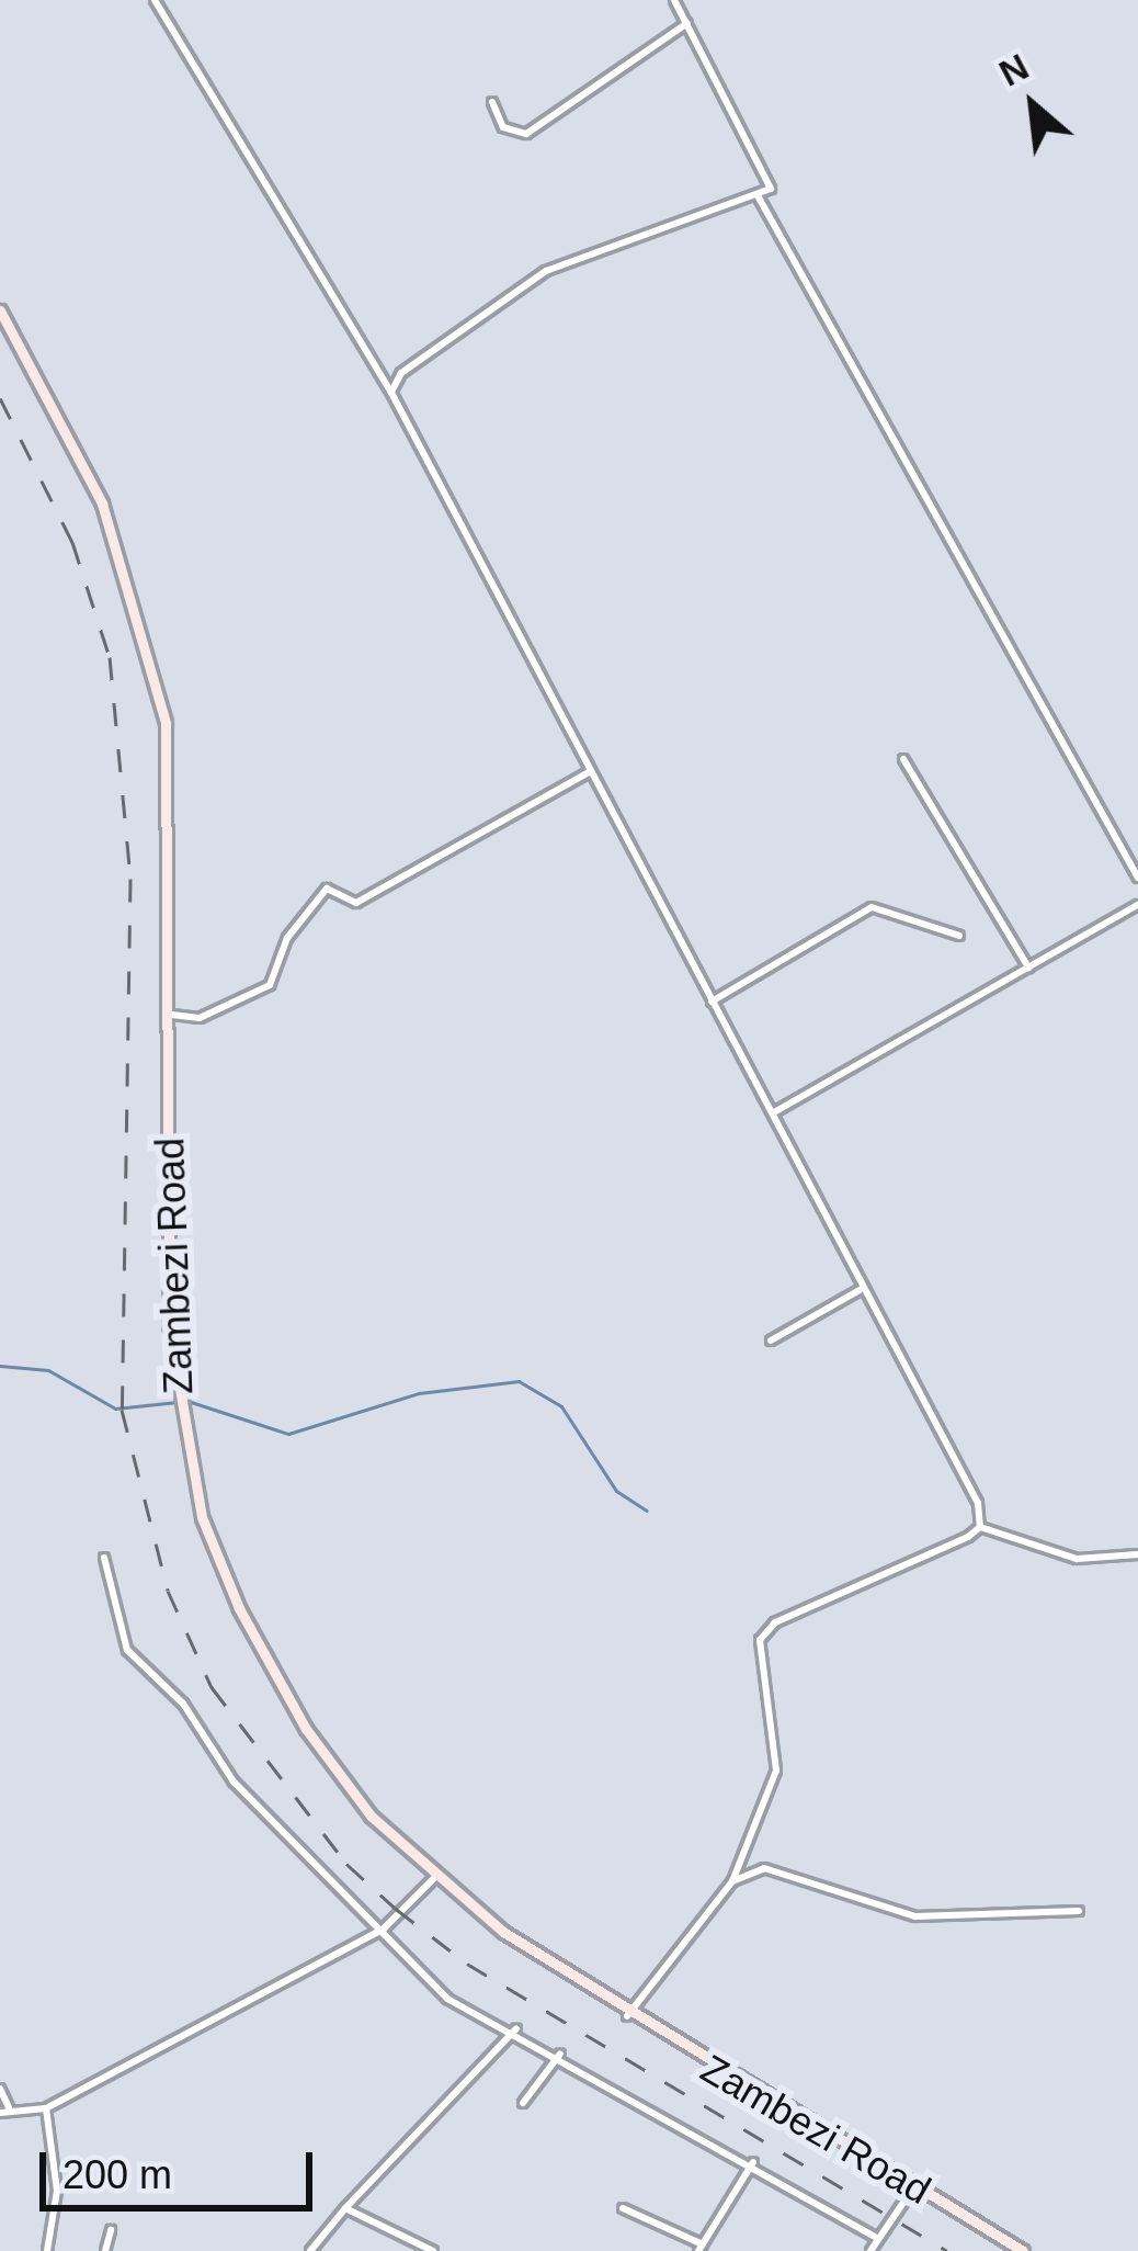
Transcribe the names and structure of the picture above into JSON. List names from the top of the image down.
{
  "streets": {
    "main road": ["Zambezi Road"]
  },
  "scale_bar": "200 m",
  "north": "top left"
}
